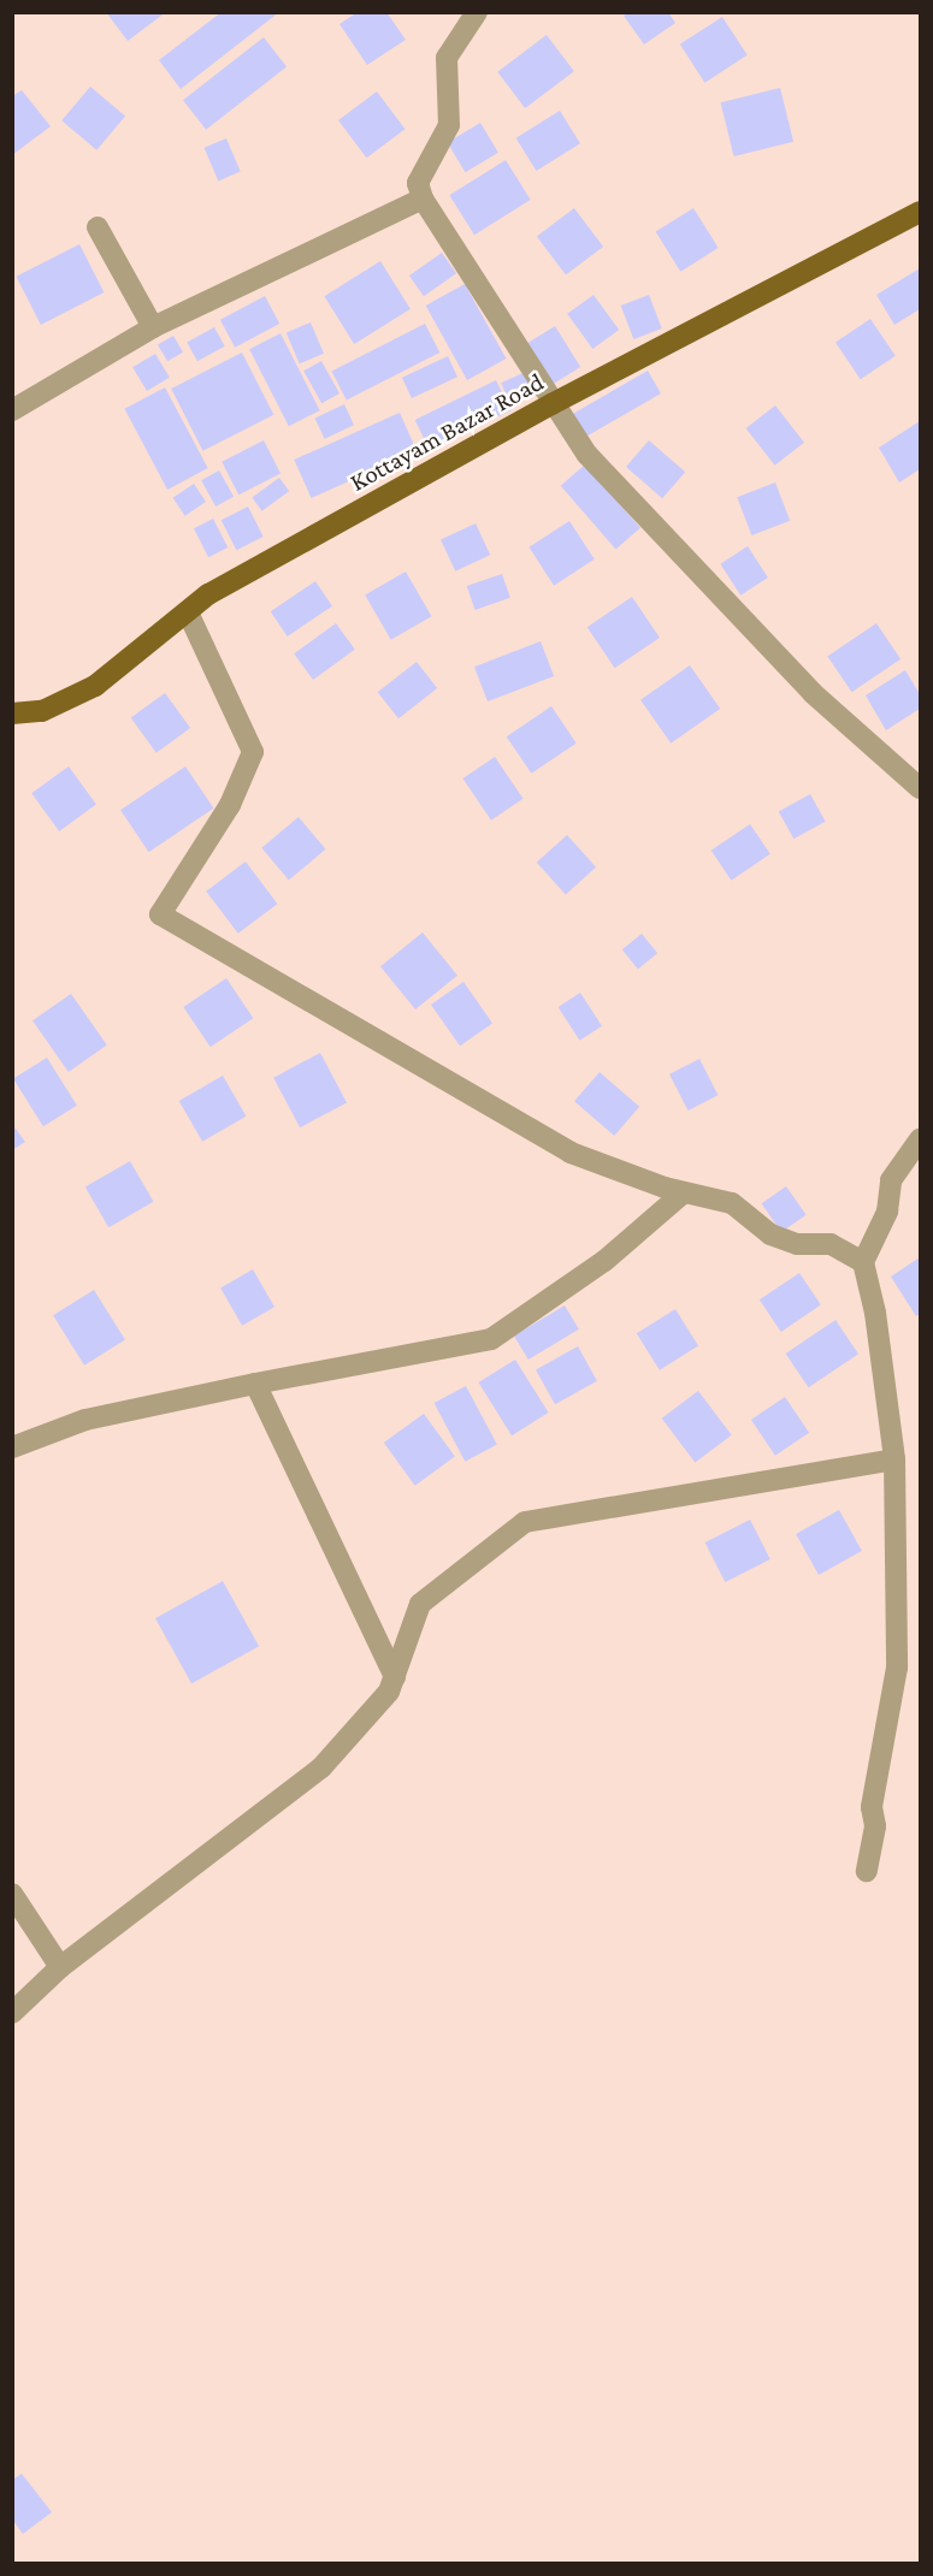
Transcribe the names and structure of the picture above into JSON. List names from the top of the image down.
{
  "streets": {
    "main road": ["Kottayam Bazar Road"]
  }
}
